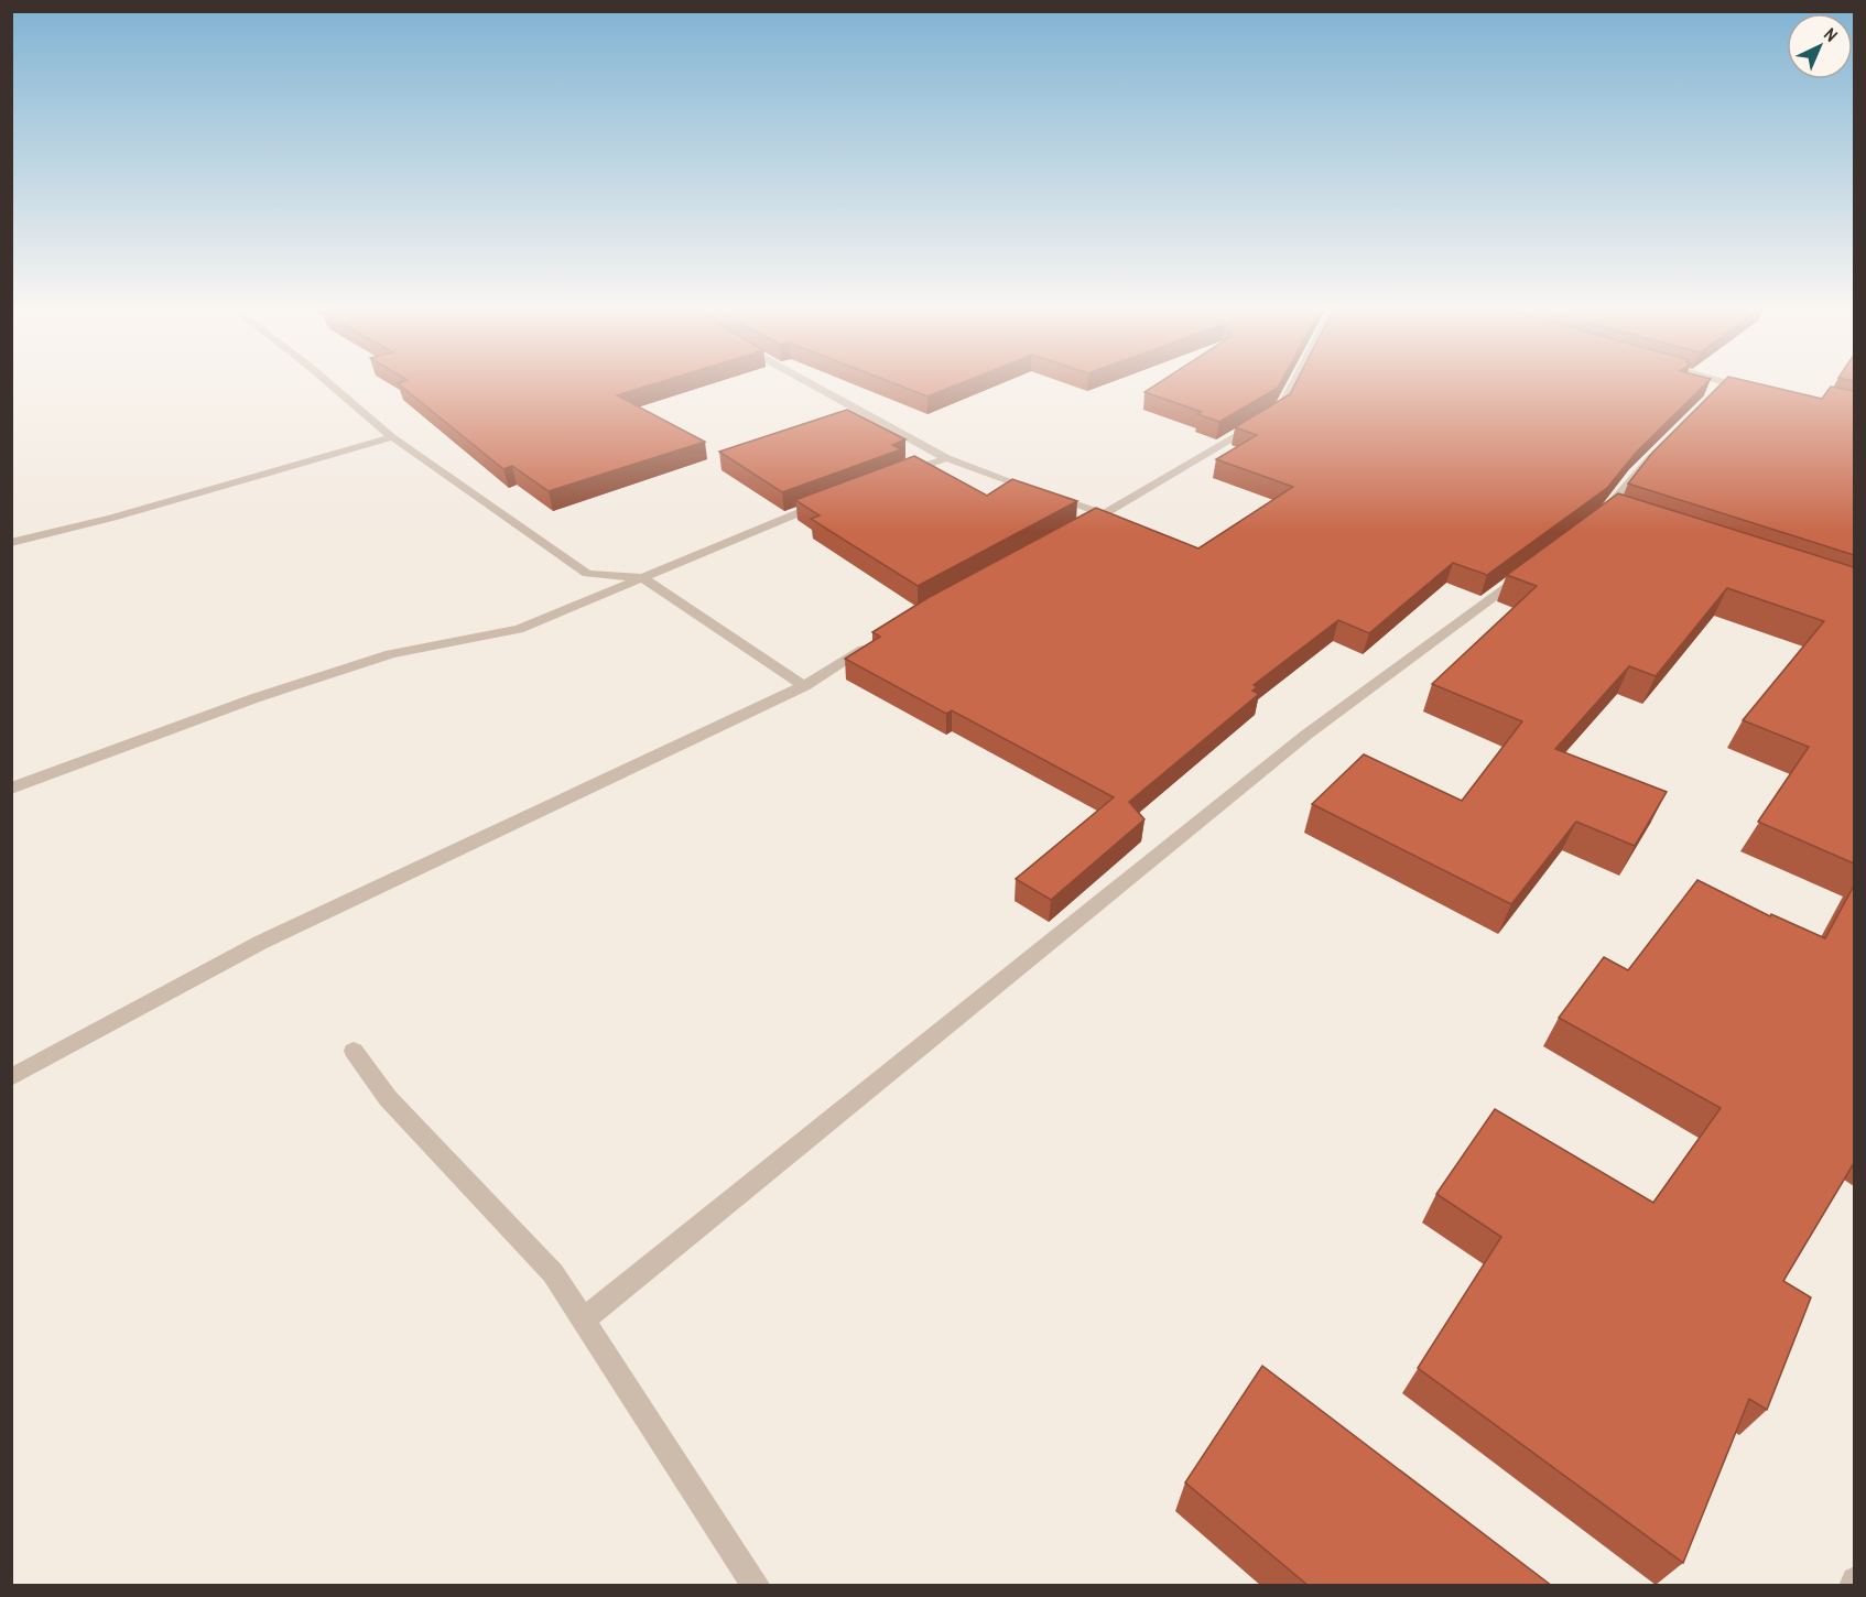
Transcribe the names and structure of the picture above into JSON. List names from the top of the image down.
{
  "north": "top right"
}
